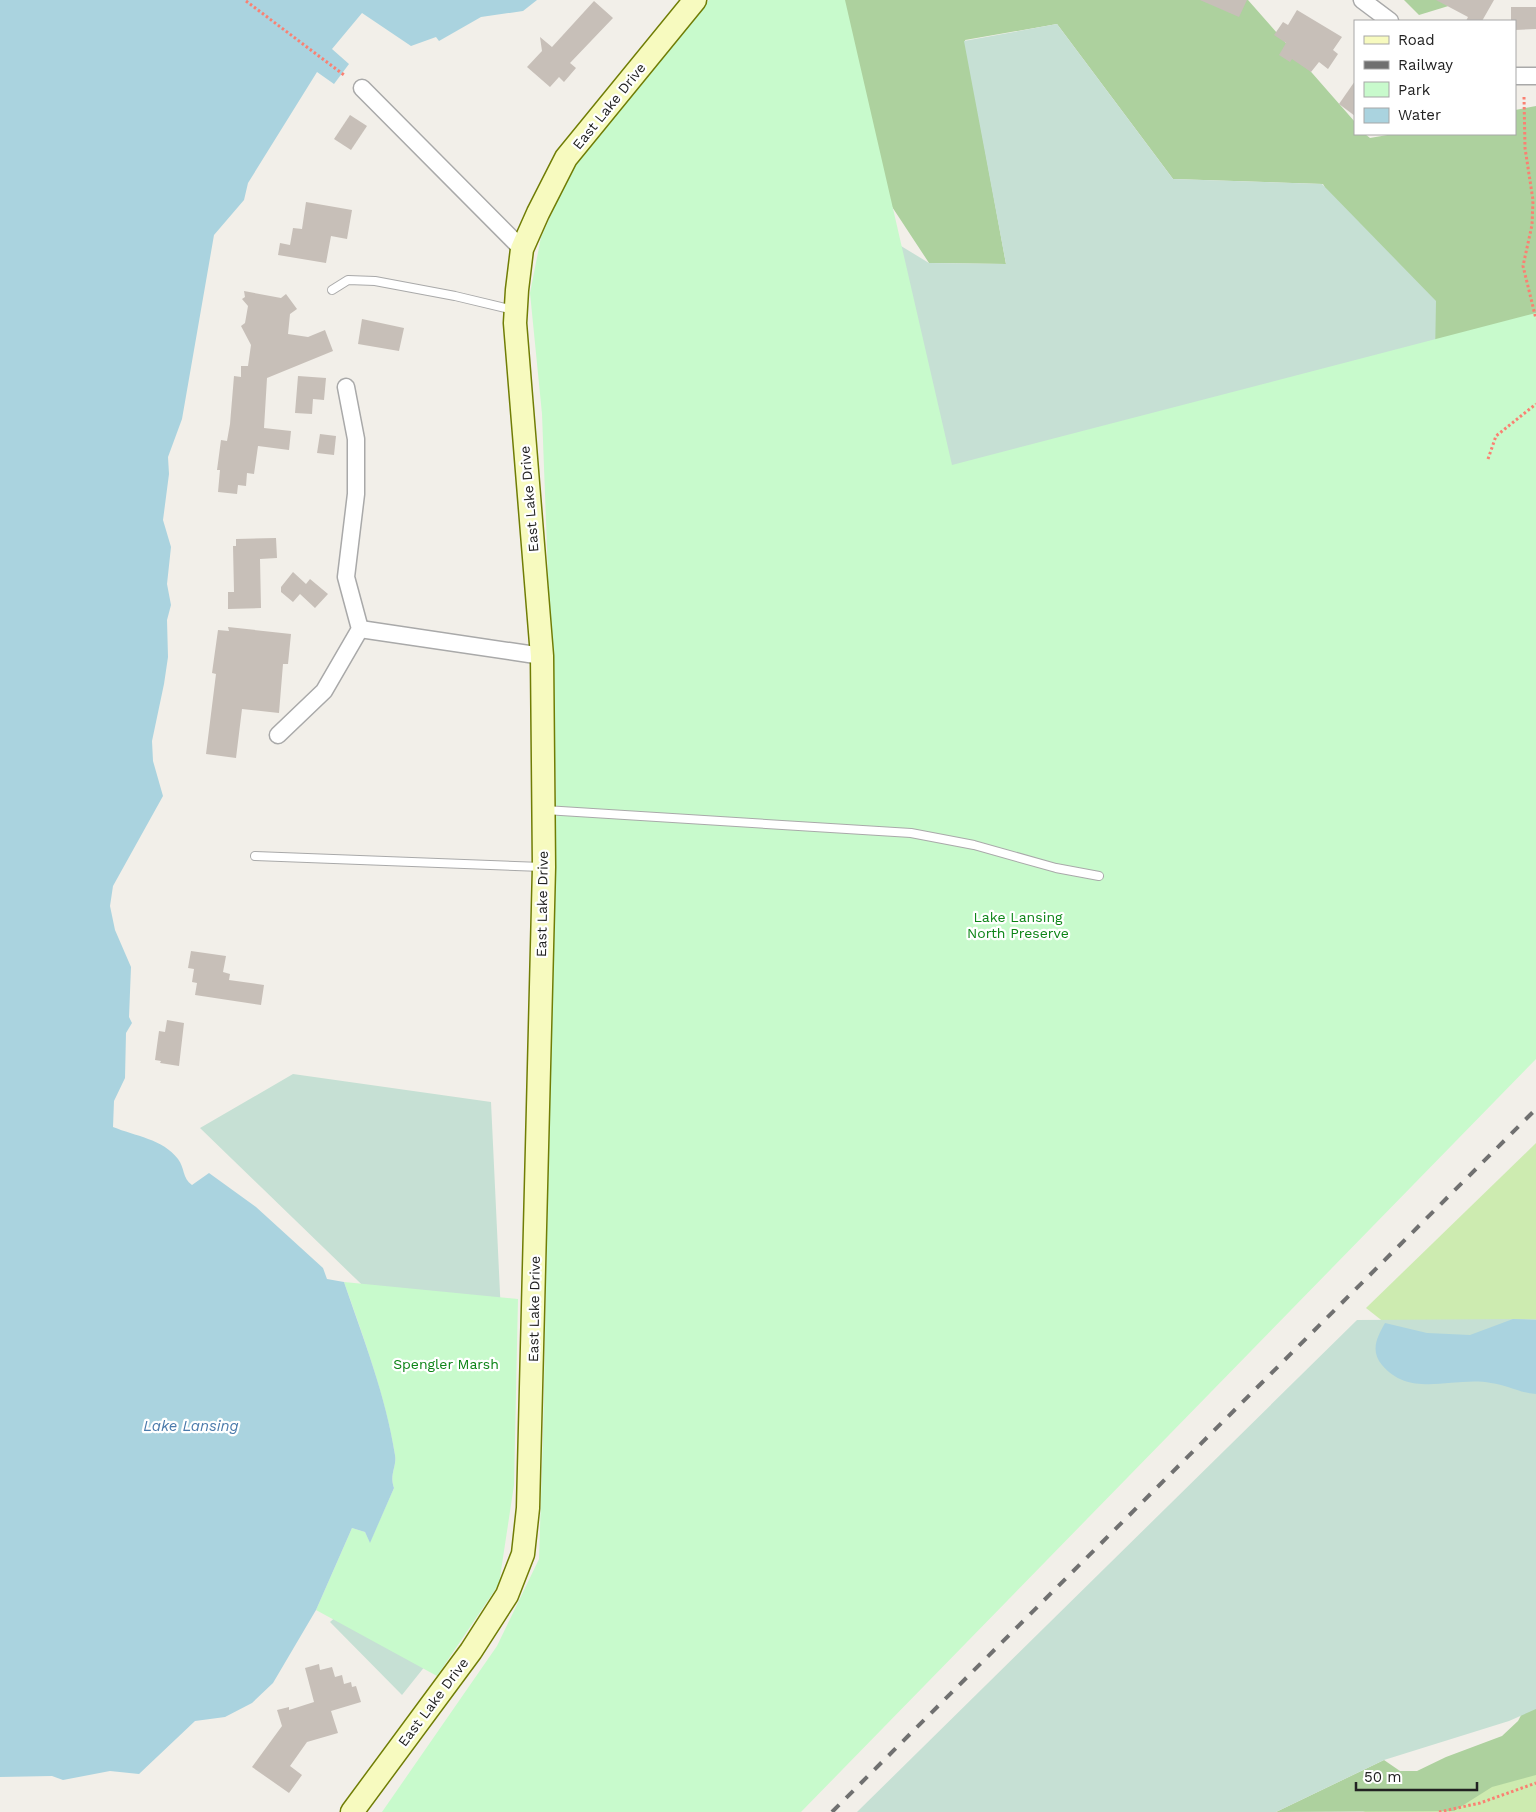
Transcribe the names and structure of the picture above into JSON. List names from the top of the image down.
{
  "streets": {
    "street": ["East Lake Drive"]
  },
  "water": ["Lake Lansing"],
  "parks": ["Lake Lansing North Preserve", "Spengler Marsh"],
  "legend": [
    "Road",
    "Railway",
    "Park",
    "Water"
  ],
  "scale_bar": "50 m"
}
